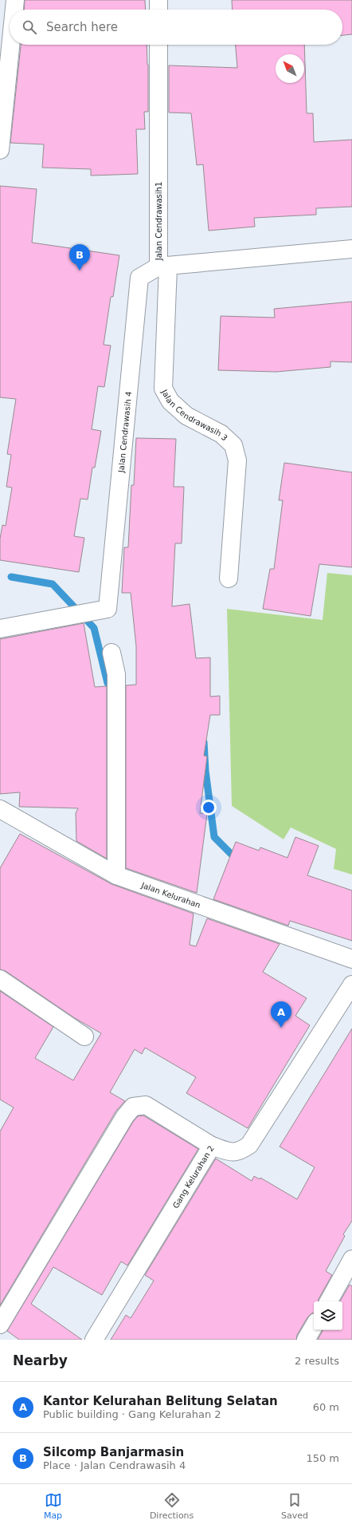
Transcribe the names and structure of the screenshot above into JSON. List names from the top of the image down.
{
  "streets": {
    "street": [
      "Jalan Cendrawasih1",
      "Jalan Cendrawasih 3",
      "Jalan Cendrawasih 4",
      "Jalan Kelurahan",
      "Gang Kelurahan 2"
    ]
  },
  "crossings": [
    ["Jalan Cendrawasih1", "Jalan Cendrawasih 3"],
    ["Jalan Cendrawasih1", "Jalan Cendrawasih 4"],
    ["Jalan Cendrawasih 3", "Jalan Cendrawasih 4"]
  ],
  "north": "top left",
  "page": {
    "search": "Search here",
    "pins": ["B", "A"],
    "heading": ["Nearby", "2 results"],
    "list": [
      {
        "mark": "A",
        "name": "Kantor Kelurahan Belitung Selatan",
        "note": "Public building · Gang Kelurahan 2",
        "value": "60 m"
      },
      {
        "mark": "B",
        "name": "Silcomp Banjarmasin",
        "note": "Place · Jalan Cendrawasih 4",
        "value": "150 m"
      }
    ],
    "nav": ["Map", "Directions", "Saved"]
  }
}
